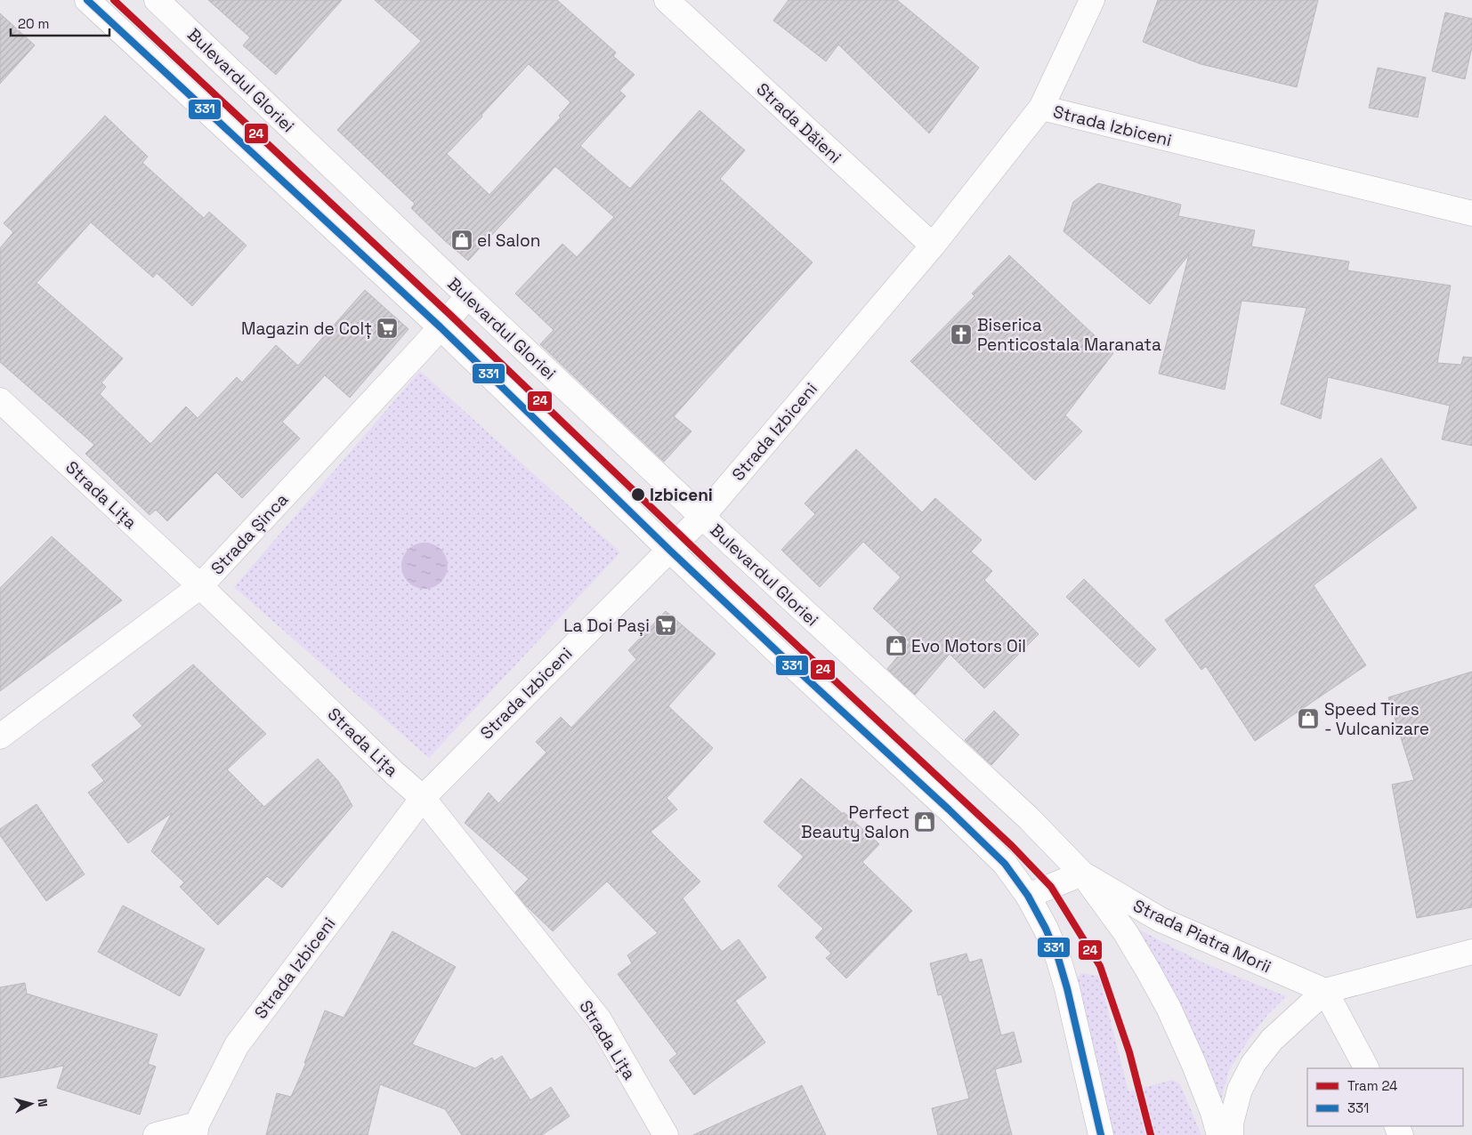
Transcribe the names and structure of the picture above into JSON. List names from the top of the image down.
{
  "streets": {
    "street": [
      "Bulevardul Gloriei",
      "Strada Dăieni",
      "Strada Izbiceni",
      "Strada Lița",
      "Strada Șinca",
      "Strada Piatra Morii"
    ]
  },
  "crossings": [
    ["Bulevardul Gloriei", "Strada Izbiceni"],
    ["Bulevardul Gloriei", "Strada Șinca"],
    ["Bulevardul Gloriei", "Strada Piatra Morii"],
    ["Strada Dăieni", "Strada Izbiceni"],
    ["Strada Izbiceni", "Strada Lița"],
    ["Strada Lița", "Strada Șinca"]
  ],
  "places": {
    "shop": [
      "el Salon",
      "Evo Motors Oil",
      "Speed Tires - Vulcanizare",
      "Perfect Beauty Salon"
    ],
    "supermarket": ["Magazin de Colț", "La Doi Pași"],
    "church": ["Biserica Penticostala Maranata"],
    "other": ["Izbiceni"]
  },
  "lines": ["tram line 24", "transit line 331"],
  "legend": ["Tram 24", "331"],
  "scale_bar": "20 m",
  "north": "right"
}
